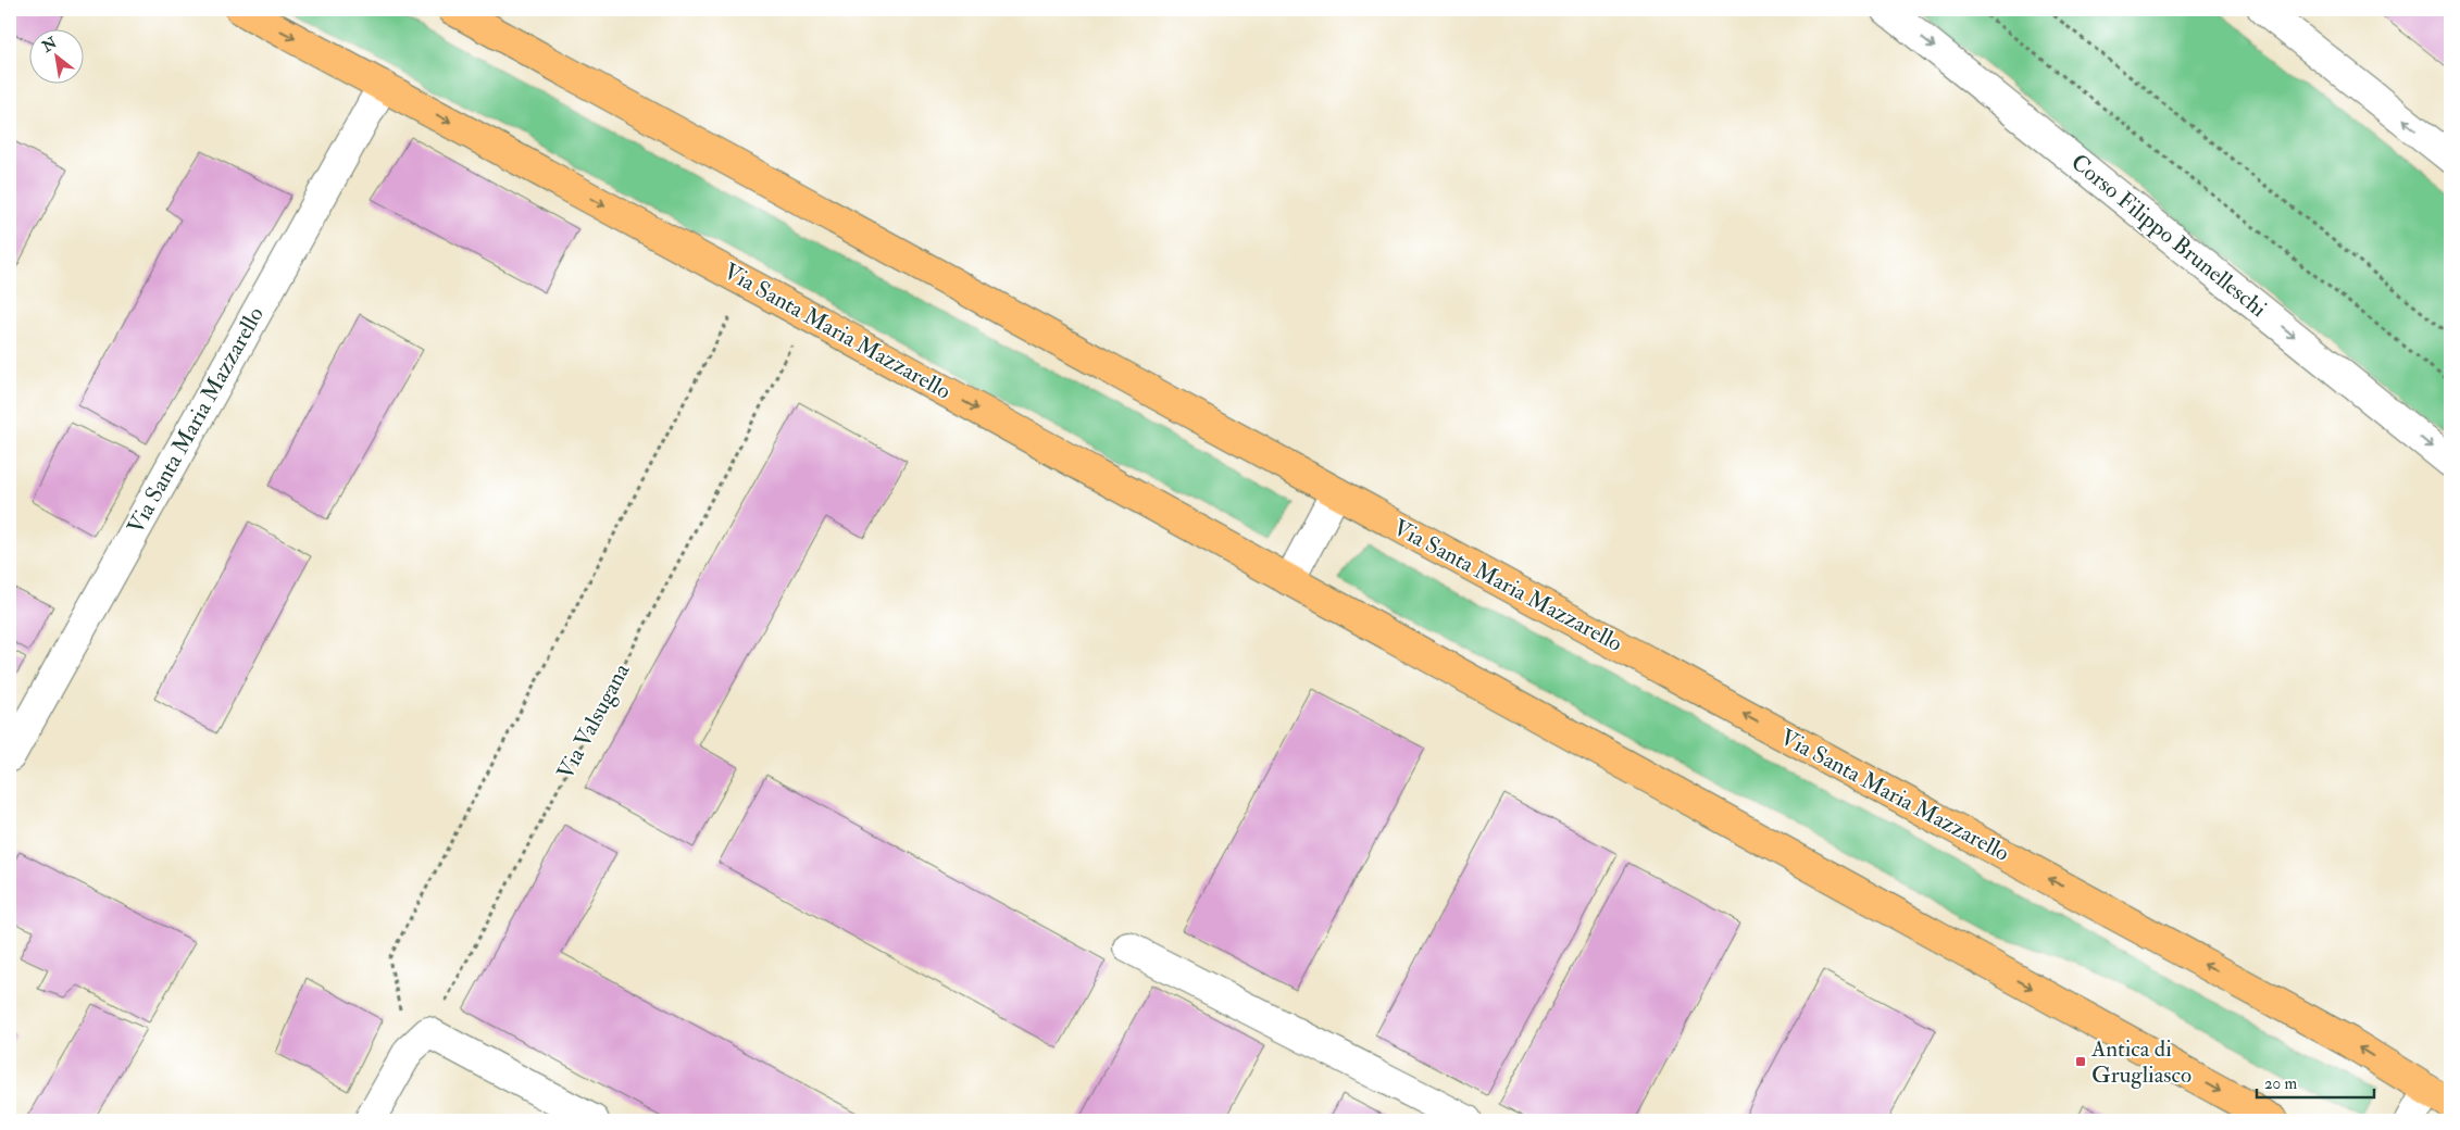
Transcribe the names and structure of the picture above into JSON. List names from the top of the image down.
{
  "streets": {
    "main road": ["Via Santa Maria Mazzarello"],
    "street": ["Corso Filippo Brunelleschi"],
    "path": ["Via Valsugana"]
  },
  "crossings": [
    ["Via Santa Maria Mazzarello", "Via Valsugana"]
  ],
  "places": {
    "transit": ["Antica di Grugliasco"]
  },
  "scale_bar": "20 m",
  "north": "top left"
}
